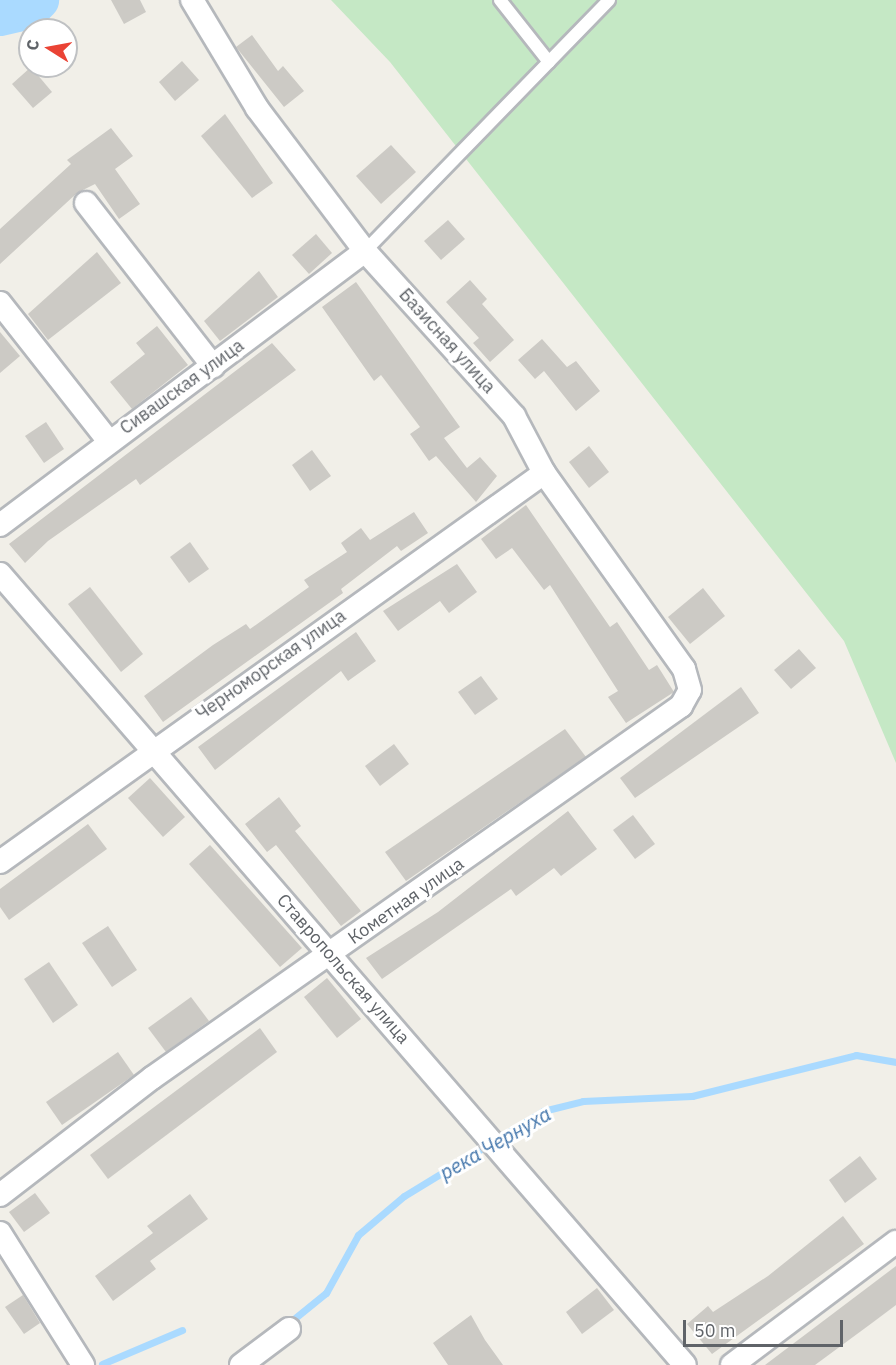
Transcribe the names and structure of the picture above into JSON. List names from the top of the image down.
{
  "streets": {
    "street": [
      "Базисная улица",
      "Сивашская улица",
      "Черноморская улица",
      "Кометная улица",
      "Ставропольская улица"
    ]
  },
  "crossings": [
    ["Базисная улица", "Сивашская улица"],
    ["Базисная улица", "Черноморская улица"],
    ["Базисная улица", "Кометная улица"],
    ["Черноморская улица", "Ставропольская улица"],
    ["Кометная улица", "Ставропольская улица"]
  ],
  "water": ["река Чернуха"],
  "scale_bar": "50 m",
  "north": "left"
}
